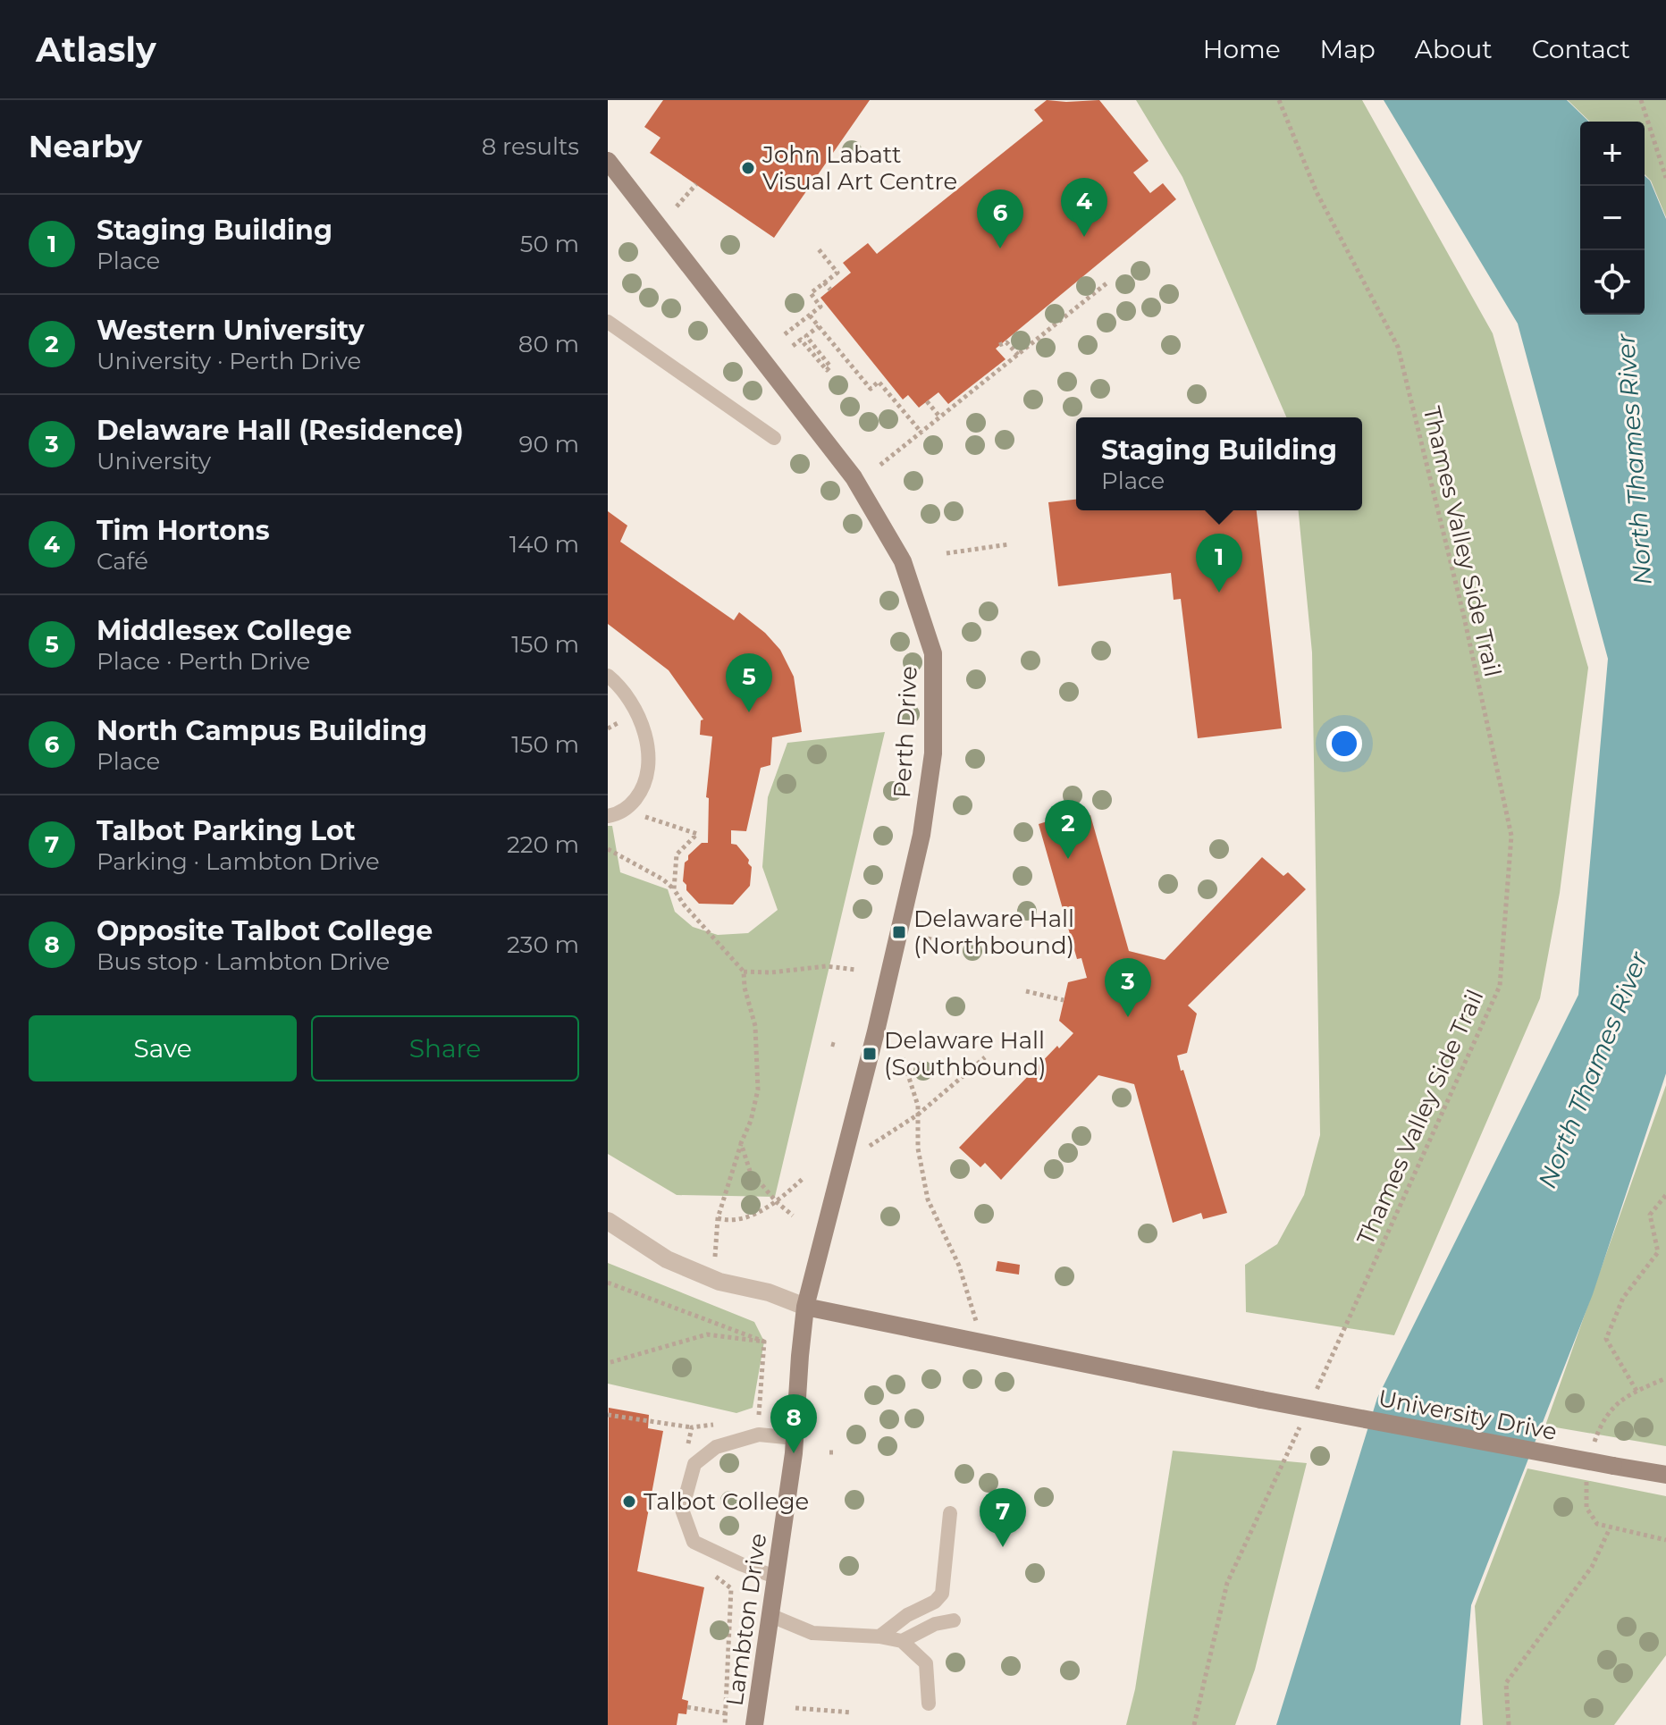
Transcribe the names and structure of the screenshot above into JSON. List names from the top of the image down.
{
  "streets": {
    "street": ["Perth Drive", "University Drive", "Lambton Drive"],
    "path": ["Thames Valley Side Trail"]
  },
  "crossings": [
    ["Perth Drive", "University Drive"],
    ["Perth Drive", "Lambton Drive"],
    ["University Drive", "Lambton Drive"]
  ],
  "water": ["North Thames River"],
  "places": {
    "other": ["John Labatt Visual Art Centre", "Talbot College"],
    "transit": ["Delaware Hall (Northbound)", "Delaware Hall (Southbound)"]
  },
  "page": {
    "header": "Atlasly",
    "nav": [
      "Home",
      "Map",
      "About",
      "Contact"
    ],
    "heading": ["Nearby", "8 results"],
    "map_buttons": ["+", "−"],
    "pins": [
      "4",
      "6",
      "1",
      "5",
      "2",
      "3",
      "8",
      "7"
    ],
    "list": [
      {
        "mark": "1",
        "name": "Staging Building",
        "note": "Place",
        "value": "50 m"
      },
      {
        "mark": "2",
        "name": "Western University",
        "note": "University · Perth Drive",
        "value": "80 m"
      },
      {
        "mark": "3",
        "name": "Delaware Hall (Residence)",
        "note": "University",
        "value": "90 m"
      },
      {
        "mark": "4",
        "name": "Tim Hortons",
        "note": "Café",
        "value": "140 m"
      },
      {
        "mark": "5",
        "name": "Middlesex College",
        "note": "Place · Perth Drive",
        "value": "150 m"
      },
      {
        "mark": "6",
        "name": "North Campus Building",
        "note": "Place",
        "value": "150 m"
      },
      {
        "mark": "7",
        "name": "Talbot Parking Lot",
        "note": "Parking · Lambton Drive",
        "value": "220 m"
      },
      {
        "mark": "8",
        "name": "Opposite Talbot College",
        "note": "Bus stop · Lambton Drive",
        "value": "230 m"
      }
    ],
    "popup": ["Staging Building", "Place"],
    "buttons": ["Save", "Share"]
  }
}
